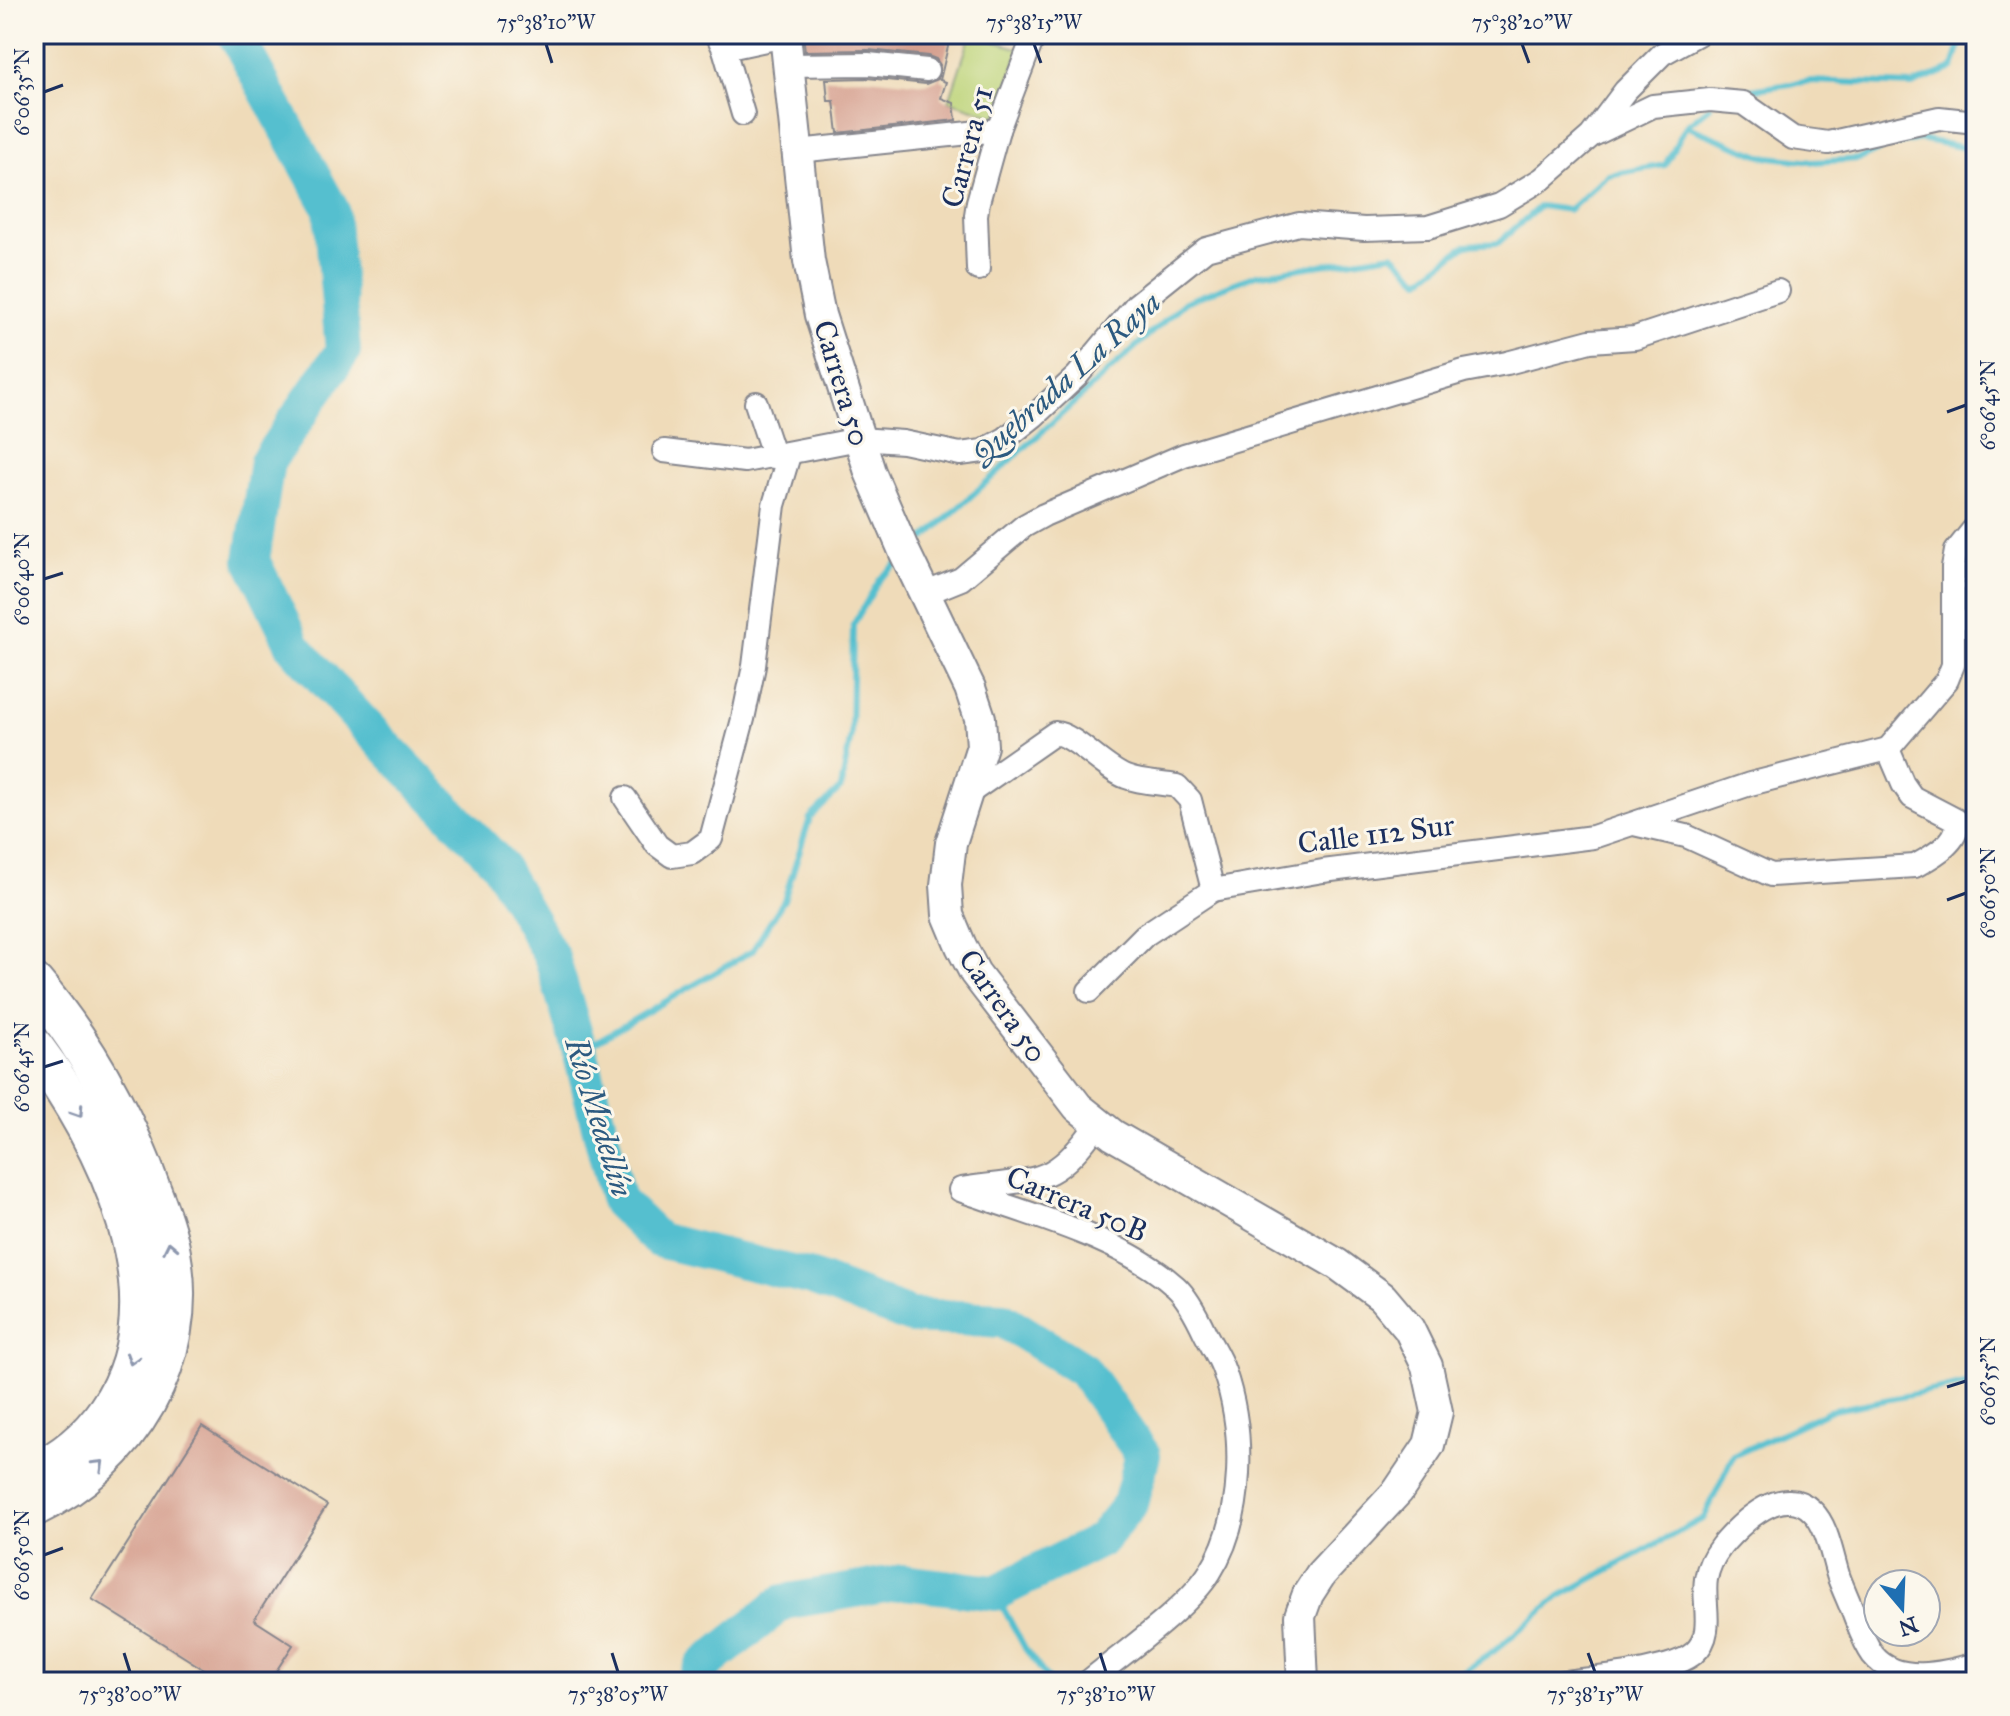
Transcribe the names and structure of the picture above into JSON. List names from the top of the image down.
{
  "streets": {
    "main road": ["Carrera 50"],
    "street": ["Carrera 51", "Calle 112 Sur", "Carrera 50B"]
  },
  "crossings": [
    ["Carrera 50", "Carrera 50B"]
  ],
  "water": ["Quebrada La Raya", "Río Medellín"],
  "north": "bottom",
  "coordinates": [
    "75°38'10\"W",
    "75°38'15\"W",
    "75°38'20\"W",
    "6°06'35\"N",
    "6°06'45\"N",
    "6°06'40\"N",
    "6°06'50\"N",
    "6°06'55\"N",
    "75°38'00\"W",
    "75°38'05\"W"
  ]
}
